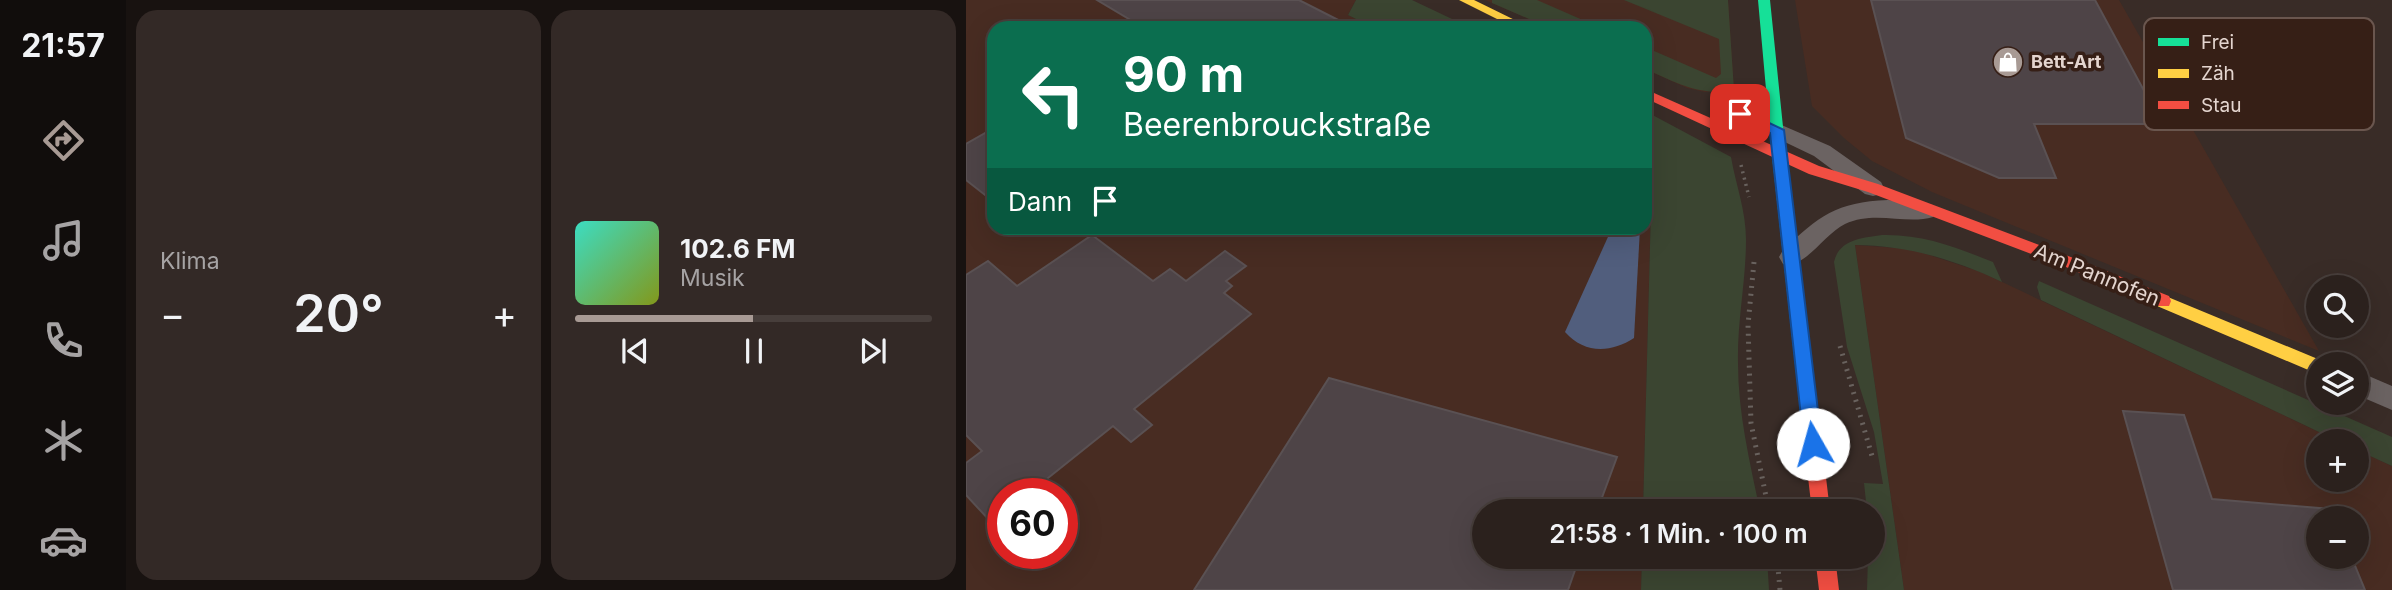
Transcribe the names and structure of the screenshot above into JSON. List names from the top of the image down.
{
  "streets": {
    "main road": ["Am Pannofen"]
  },
  "places": {
    "shop": ["Bett-Art"]
  },
  "legend": ["Frei", "Zäh", "Stau"],
  "page": {
    "tabs": "21:57",
    "tile": "Klima",
    "turn": ["90 m", "Beerenbrouckstraße"],
    "then": "Dann",
    "song": ["102.6 FM", "Musik"],
    "map_buttons": ["+", "−"],
    "heat": ["−", "20°", "+"],
    "limit": "60",
    "trip": "21:58 · 1 Min. · 100 m"
  }
}
